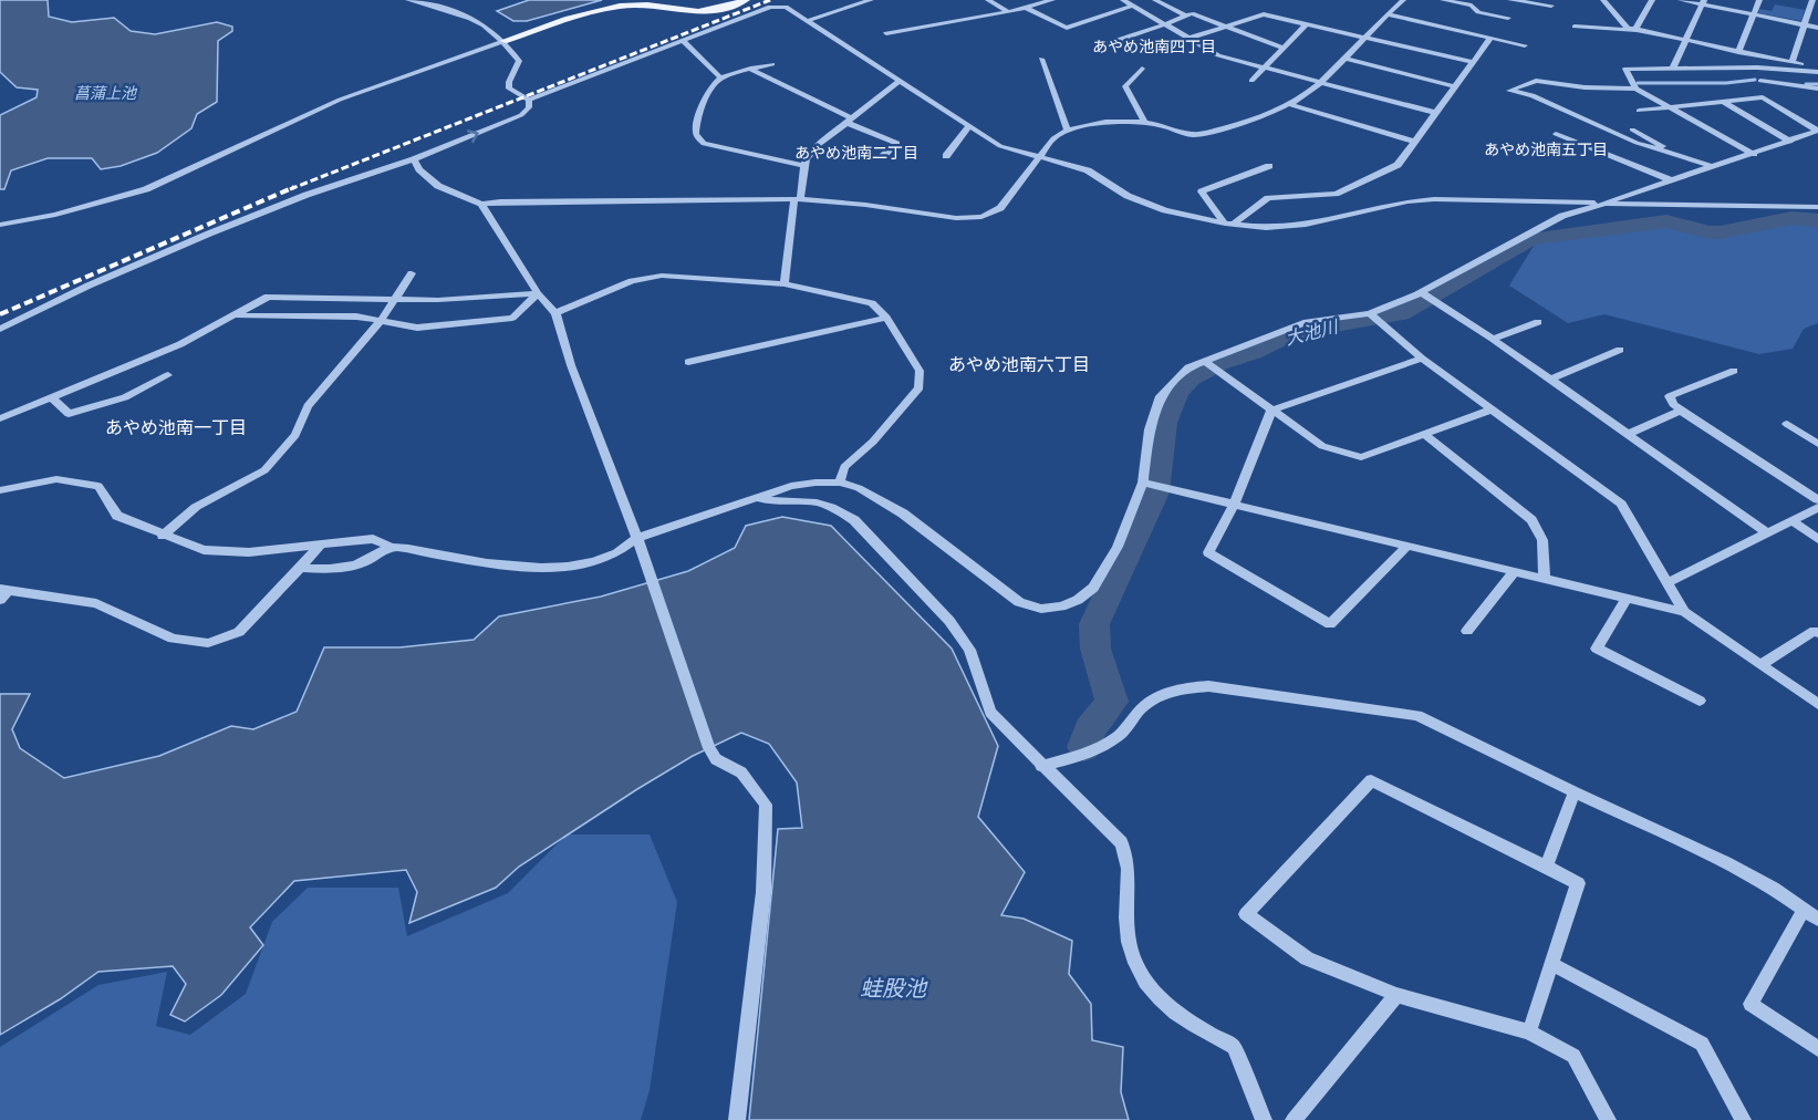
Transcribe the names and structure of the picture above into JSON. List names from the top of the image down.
{
  "districts": [
    "あやめ池南四丁目",
    "あやめ池南五丁目",
    "あやめ池南二丁目",
    "あやめ池南六丁目",
    "あやめ池南一丁目"
  ],
  "water": ["菖蒲上池", "大池川", "蛙股池"]
}
